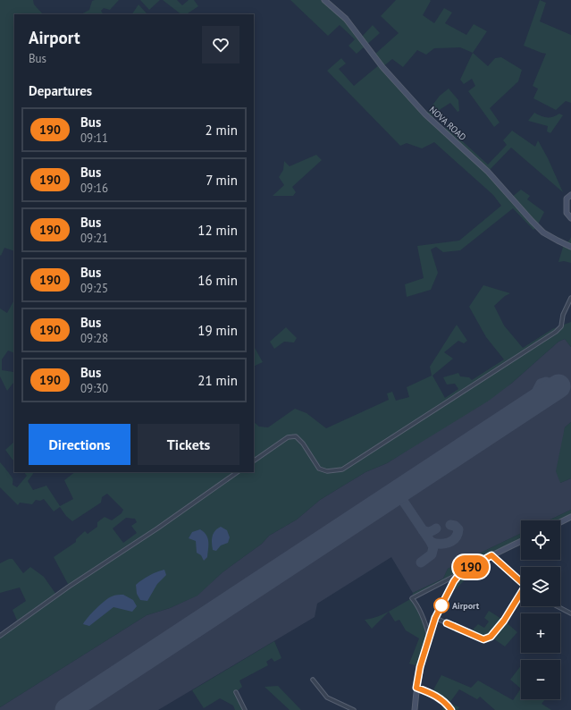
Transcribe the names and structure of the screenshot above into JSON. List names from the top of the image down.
{
  "streets": {
    "street": ["NOVA ROAD"]
  },
  "places": ["Airport"],
  "lines": ["bus line 190"],
  "page": {
    "on_map": "190",
    "heading": [
      ["Airport", "Bus"],
      "Departures"
    ],
    "list": [
      {
        "mark": "190",
        "name": "Bus",
        "note": "09:11",
        "value": "2 min"
      },
      {
        "mark": "190",
        "name": "Bus",
        "note": "09:16",
        "value": "7 min"
      },
      {
        "mark": "190",
        "name": "Bus",
        "note": "09:21",
        "value": "12 min"
      },
      {
        "mark": "190",
        "name": "Bus",
        "note": "09:25",
        "value": "16 min"
      },
      {
        "mark": "190",
        "name": "Bus",
        "note": "09:28",
        "value": "19 min"
      },
      {
        "mark": "190",
        "name": "Bus",
        "note": "09:30",
        "value": "21 min"
      }
    ],
    "buttons": ["Directions", "Tickets"],
    "map_buttons": ["+", "−"]
  }
}
